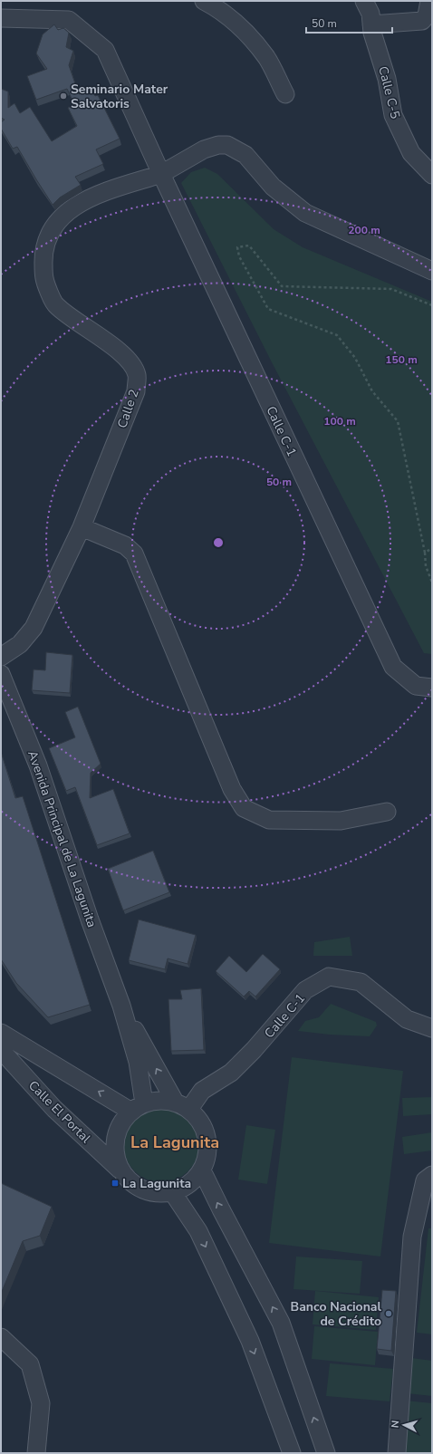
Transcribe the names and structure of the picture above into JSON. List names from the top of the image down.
{
  "streets": {
    "street": [
      "Calle C-5",
      "Calle 2",
      "Calle C-1",
      "Avenida Principal de La Lagunita",
      "Calle El Portal"
    ]
  },
  "crossings": [
    ["Calle 2", "Calle C-1"],
    ["Calle C-1", "Avenida Principal de La Lagunita"],
    ["Calle C-1", "Calle El Portal"],
    ["Avenida Principal de La Lagunita", "Calle El Portal"]
  ],
  "districts": ["La Lagunita"],
  "places": {
    "other": ["Seminario Mater Salvatoris", "Banco Nacional de Crédito"],
    "transit": ["La Lagunita"]
  },
  "scale_bar": "50 m",
  "north": "left",
  "rings": [
    "200 m",
    "150 m",
    "100 m",
    "50 m"
  ]
}
